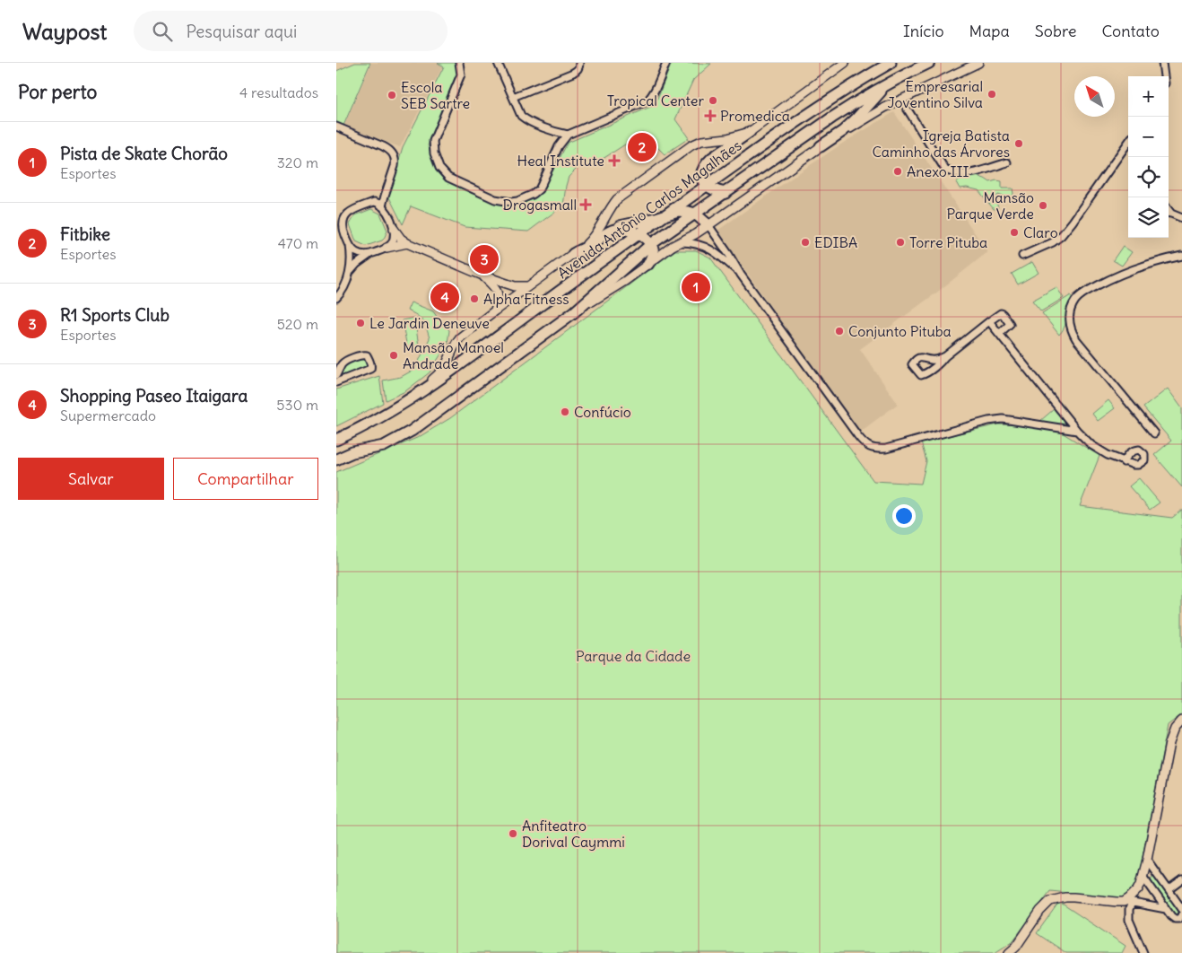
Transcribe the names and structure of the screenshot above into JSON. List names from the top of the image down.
{
  "streets": {
    "main road": ["Avenida Antônio Carlos Magalhães"]
  },
  "parks": ["Parque da Cidade"],
  "places": {
    "other": [
      "Empresarial Joventino Silva",
      "Escola SEB Sartre",
      "Tropical Center",
      "Igreja Batista Caminho das Árvores",
      "Anexo III",
      "Mansão Parque Verde",
      "Claro",
      "EDIBA",
      "Torre Pituba",
      "Alpha Fitness",
      "Le Jardin Deneuve",
      "Conjunto Pituba",
      "Mansão Manoel Andrade",
      "Confúcio",
      "Anfiteatro Dorival Caymmi"
    ],
    "health": ["Promedica", "Heal Institute", "Drogasmall"]
  },
  "north": "top left",
  "page": {
    "header": "Waypost",
    "search": "Pesquisar aqui",
    "nav": [
      "Início",
      "Mapa",
      "Sobre",
      "Contato"
    ],
    "heading": ["Por perto", "4 resultados"],
    "map_buttons": ["+", "−"],
    "list": [
      {
        "mark": "1",
        "name": "Pista de Skate Chorão",
        "note": "Esportes",
        "value": "320 m"
      },
      {
        "mark": "2",
        "name": "Fitbike",
        "note": "Esportes",
        "value": "470 m"
      },
      {
        "mark": "3",
        "name": "R1 Sports Club",
        "note": "Esportes",
        "value": "520 m"
      },
      {
        "mark": "4",
        "name": "Shopping Paseo Itaigara",
        "note": "Supermercado",
        "value": "530 m"
      }
    ],
    "pins": [
      "2",
      "3",
      "1",
      "4"
    ],
    "buttons": ["Salvar", "Compartilhar"]
  }
}
